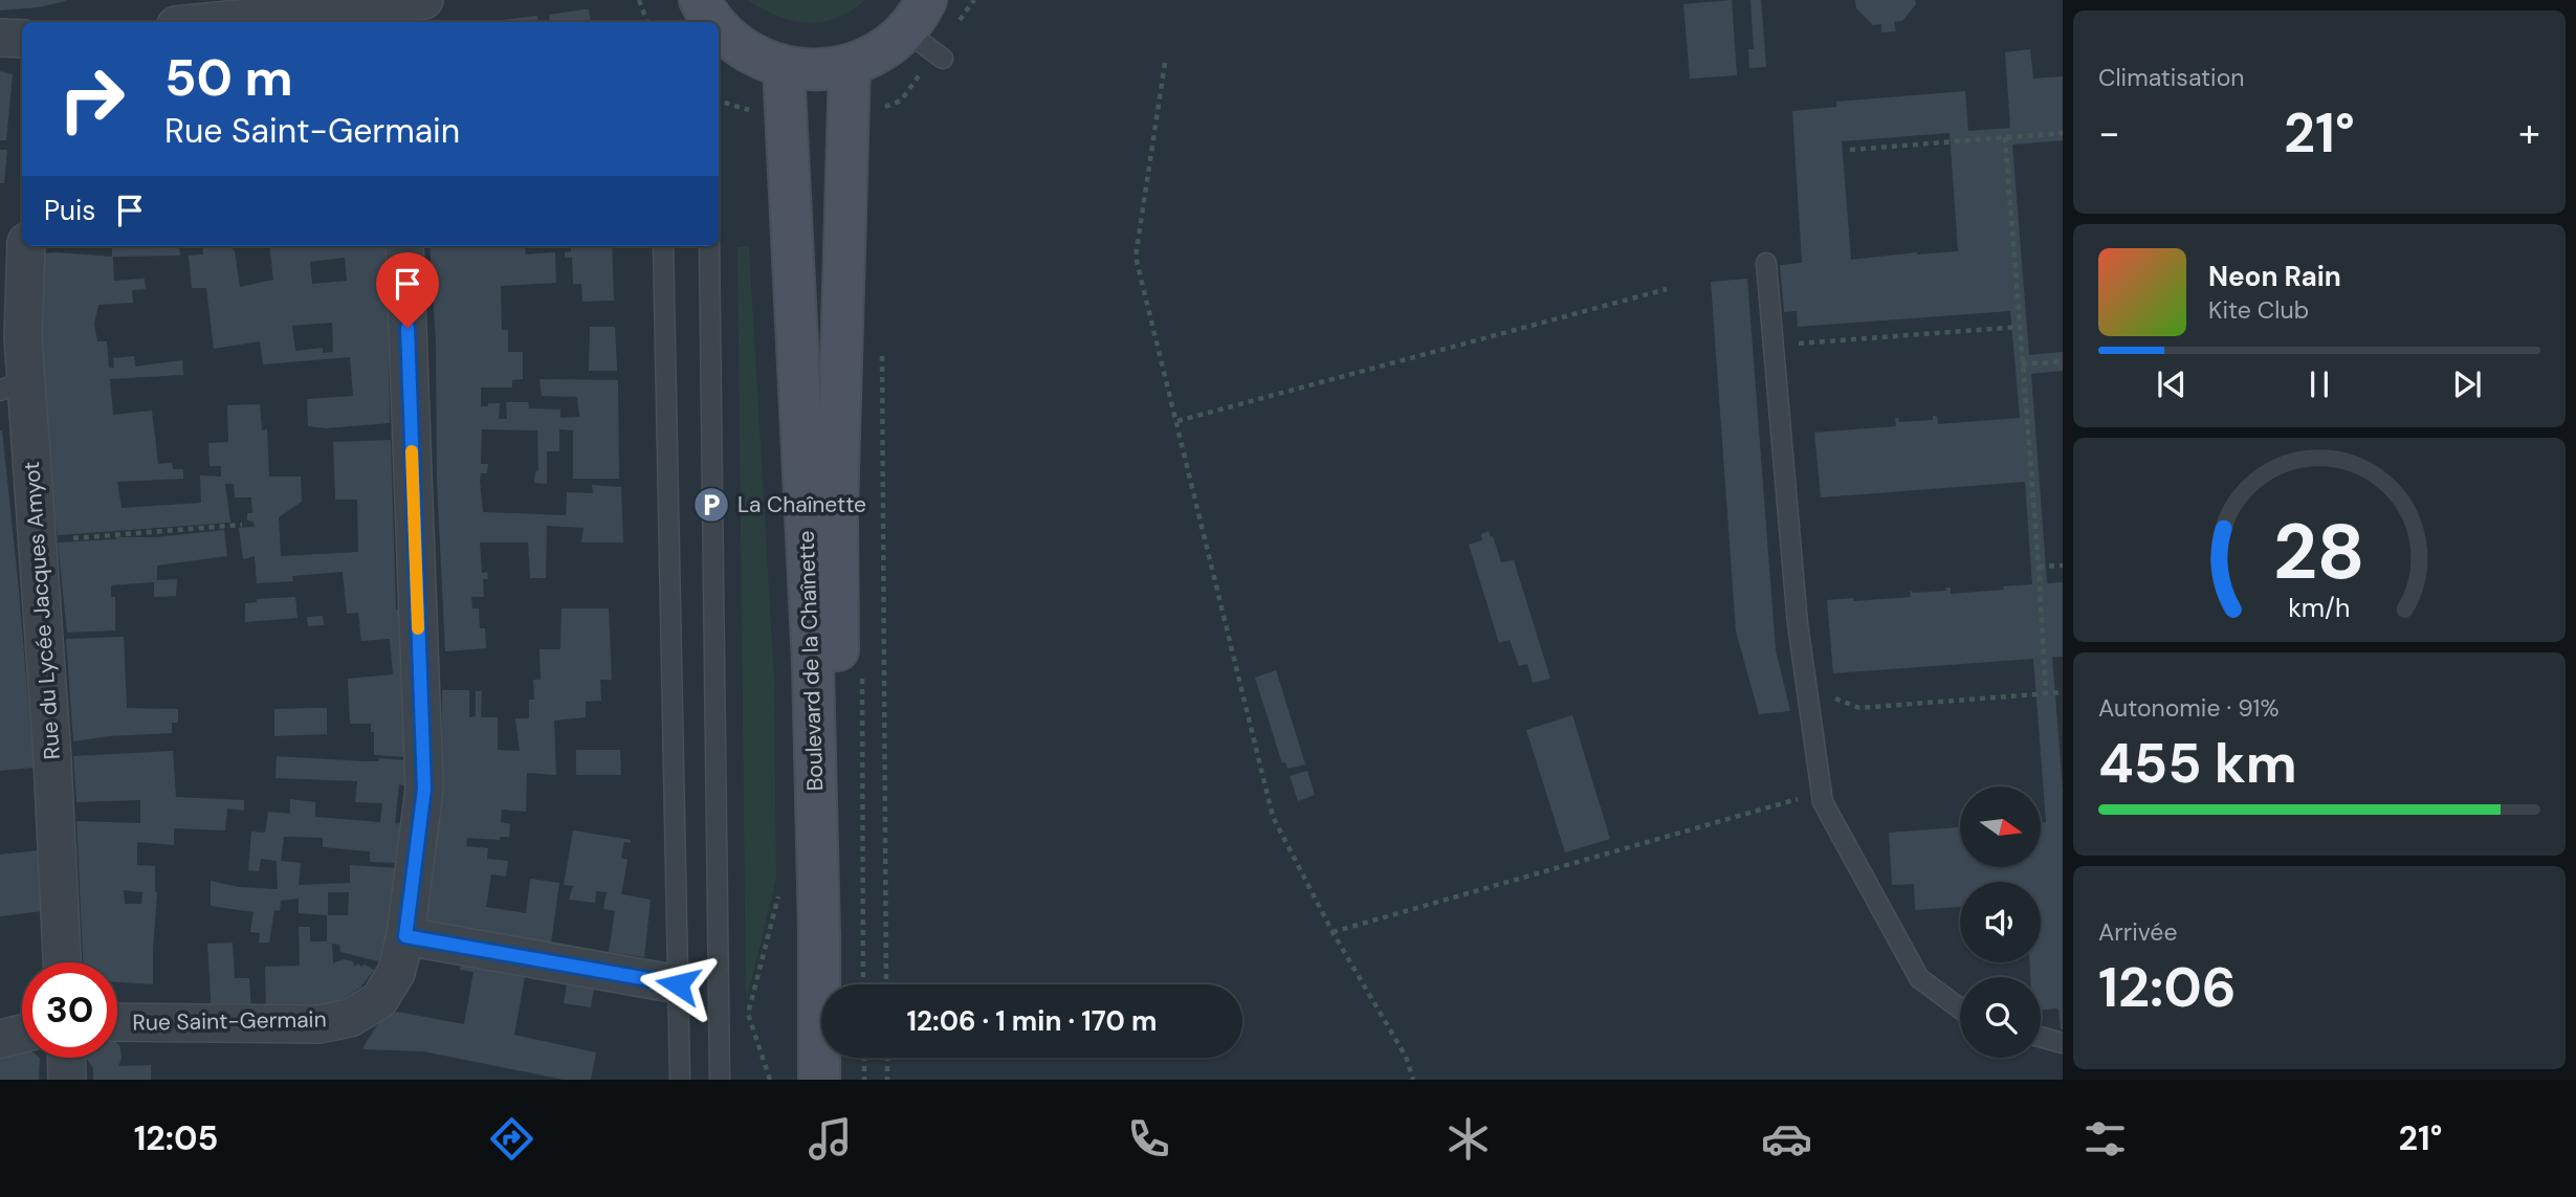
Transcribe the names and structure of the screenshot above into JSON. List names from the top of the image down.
{
  "streets": {
    "main road": ["Boulevard de la Chaînette"],
    "street": ["Rue du Lycée Jacques Amyot", "Rue Saint-Germain"]
  },
  "places": {
    "parking": ["La Chaînette"]
  },
  "north": "right",
  "page": {
    "tile": [
      "Climatisation",
      ["Autonomie · 91%", "455 km"],
      ["Arrivée", "12:06"]
    ],
    "turn": ["50 m", "Rue Saint-Germain"],
    "heat": ["−", "21°", "+"],
    "then": "Puis",
    "song": ["Neon Rain", "Kite Club"],
    "limit": "30",
    "trip": "12:06 · 1 min · 170 m",
    "tabs": ["12:05", "21°"],
    "gauge": ["28", "km/h"]
  }
}
